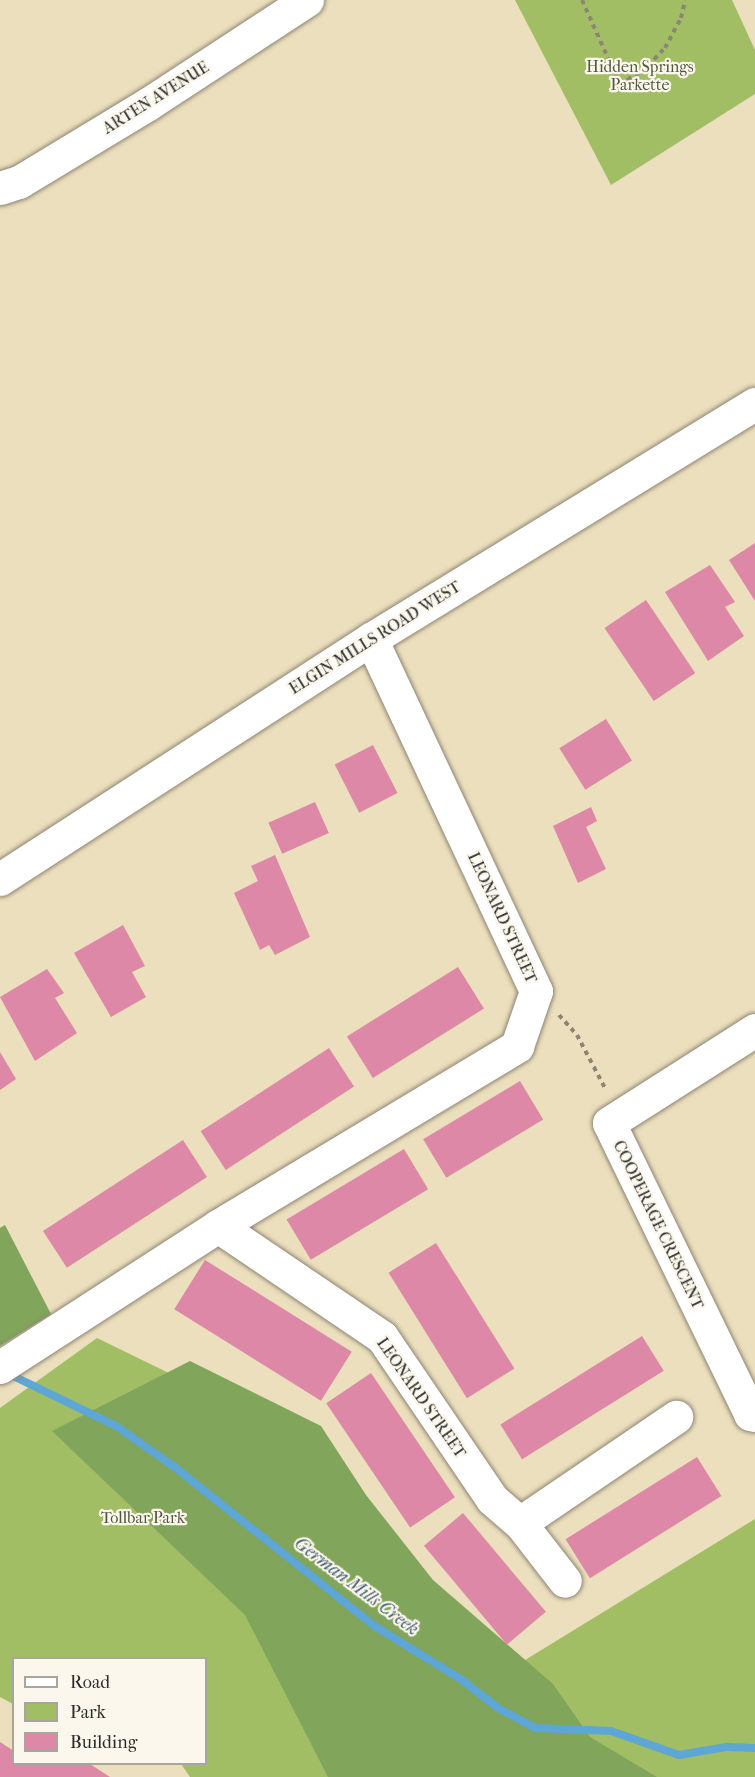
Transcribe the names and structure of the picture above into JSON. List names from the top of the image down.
{
  "streets": {
    "street": [
      "ARTEN AVENUE",
      "ELGIN MILLS ROAD WEST",
      "LEONARD STREET",
      "COOPERAGE CRESCENT"
    ]
  },
  "crossings": [
    ["ELGIN MILLS ROAD WEST", "LEONARD STREET"]
  ],
  "water": ["German Mills Creek"],
  "parks": ["Hidden Springs Parkette", "Tollbar Park"],
  "legend": ["Road", "Park", "Building"]
}
